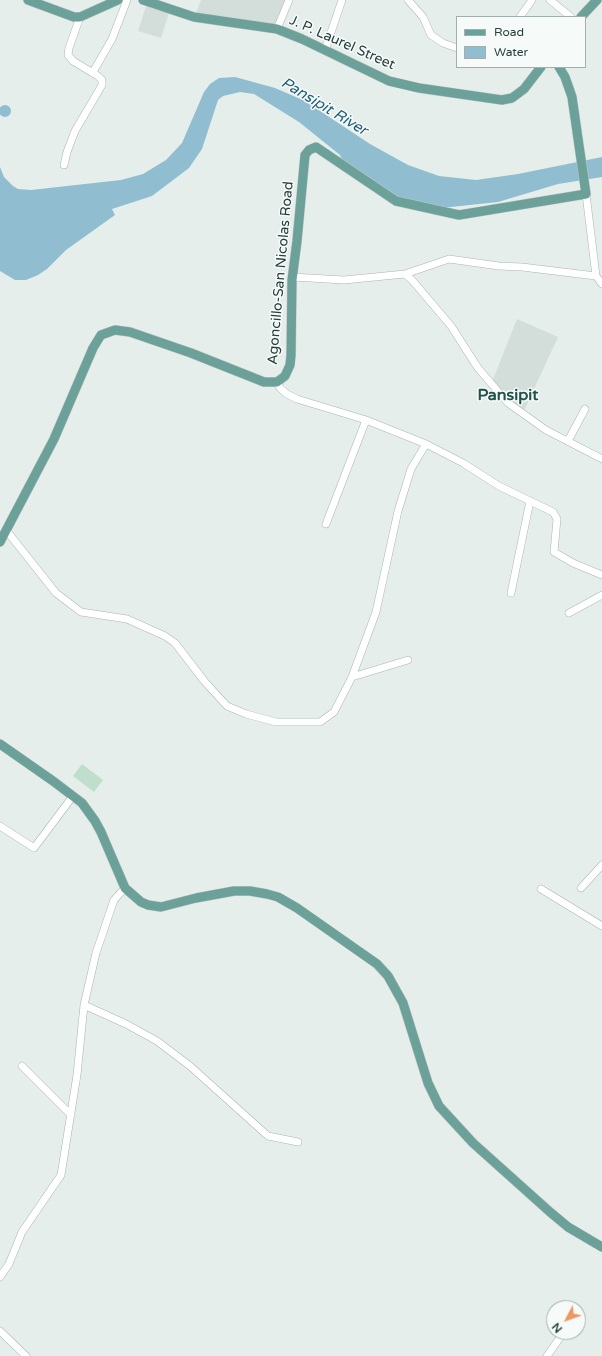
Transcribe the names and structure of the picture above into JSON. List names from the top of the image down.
{
  "streets": {
    "main road": ["J. P. Laurel Street", "Agoncillo-San Nicolas Road"]
  },
  "districts": ["Pansipit"],
  "water": ["Pansipit River"],
  "legend": ["Road", "Water"],
  "north": "bottom left"
}
